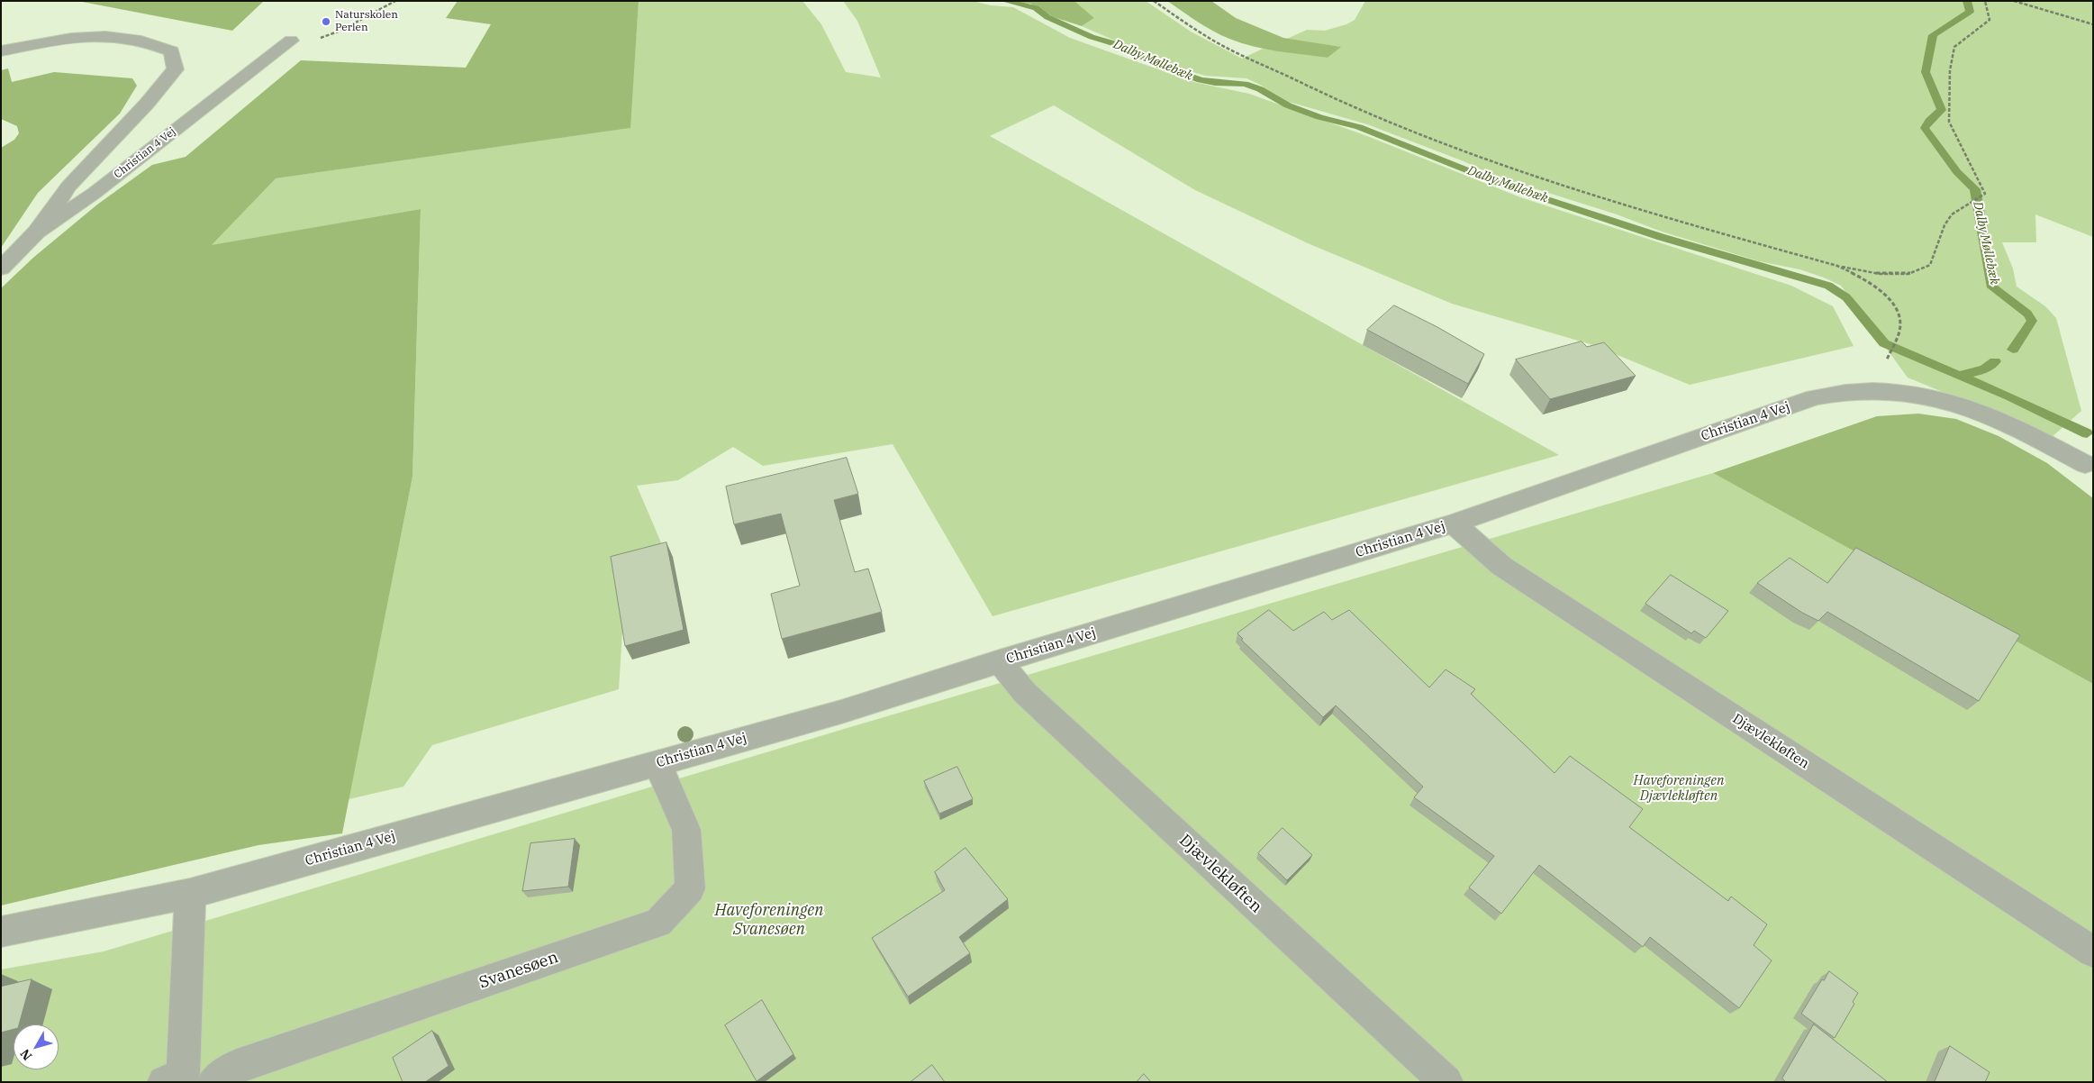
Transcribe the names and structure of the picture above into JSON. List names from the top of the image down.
{
  "streets": {
    "street": ["Christian 4 Vej", "Djævlekløften", "Svanesøen"]
  },
  "crossings": [
    ["Christian 4 Vej", "Djævlekløften"],
    ["Christian 4 Vej", "Svanesøen"]
  ],
  "water": ["Dalby Møllebæk"],
  "parks": ["Haveforeningen Djævlekløften", "Haveforeningen Svanesøen"],
  "places": ["Naturskolen Perlen"],
  "north": "bottom left"
}
